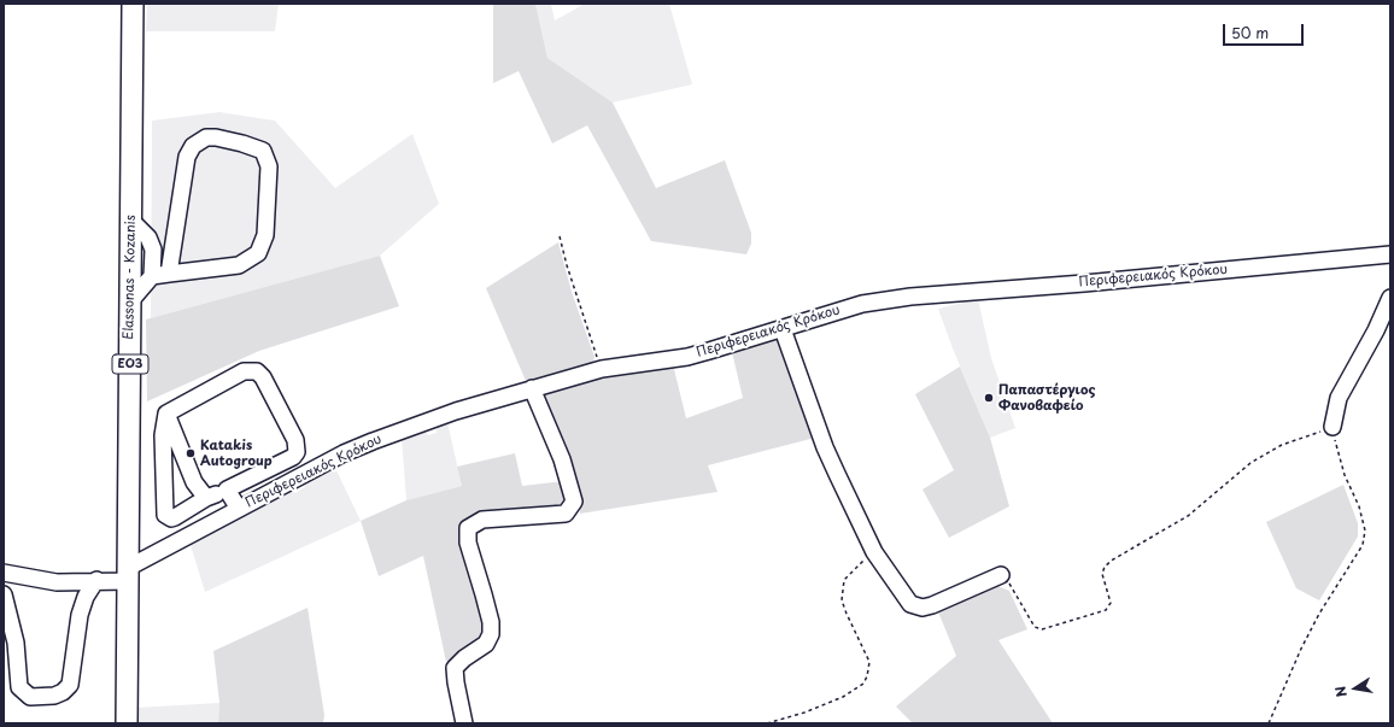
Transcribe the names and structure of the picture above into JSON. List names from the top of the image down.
{
  "streets": {
    "main road": ["Elassonas - Kozanis", "ΕΟ3"],
    "street": ["Περιφερειακός Κρόκου"]
  },
  "crossings": [
    ["Περιφερειακός Κρόκου", "Elassonas - Kozanis"]
  ],
  "places": ["Παπαστέργιος Φανοβαφείο", "Katakis Autogroup"],
  "scale_bar": "50 m",
  "north": "left"
}
